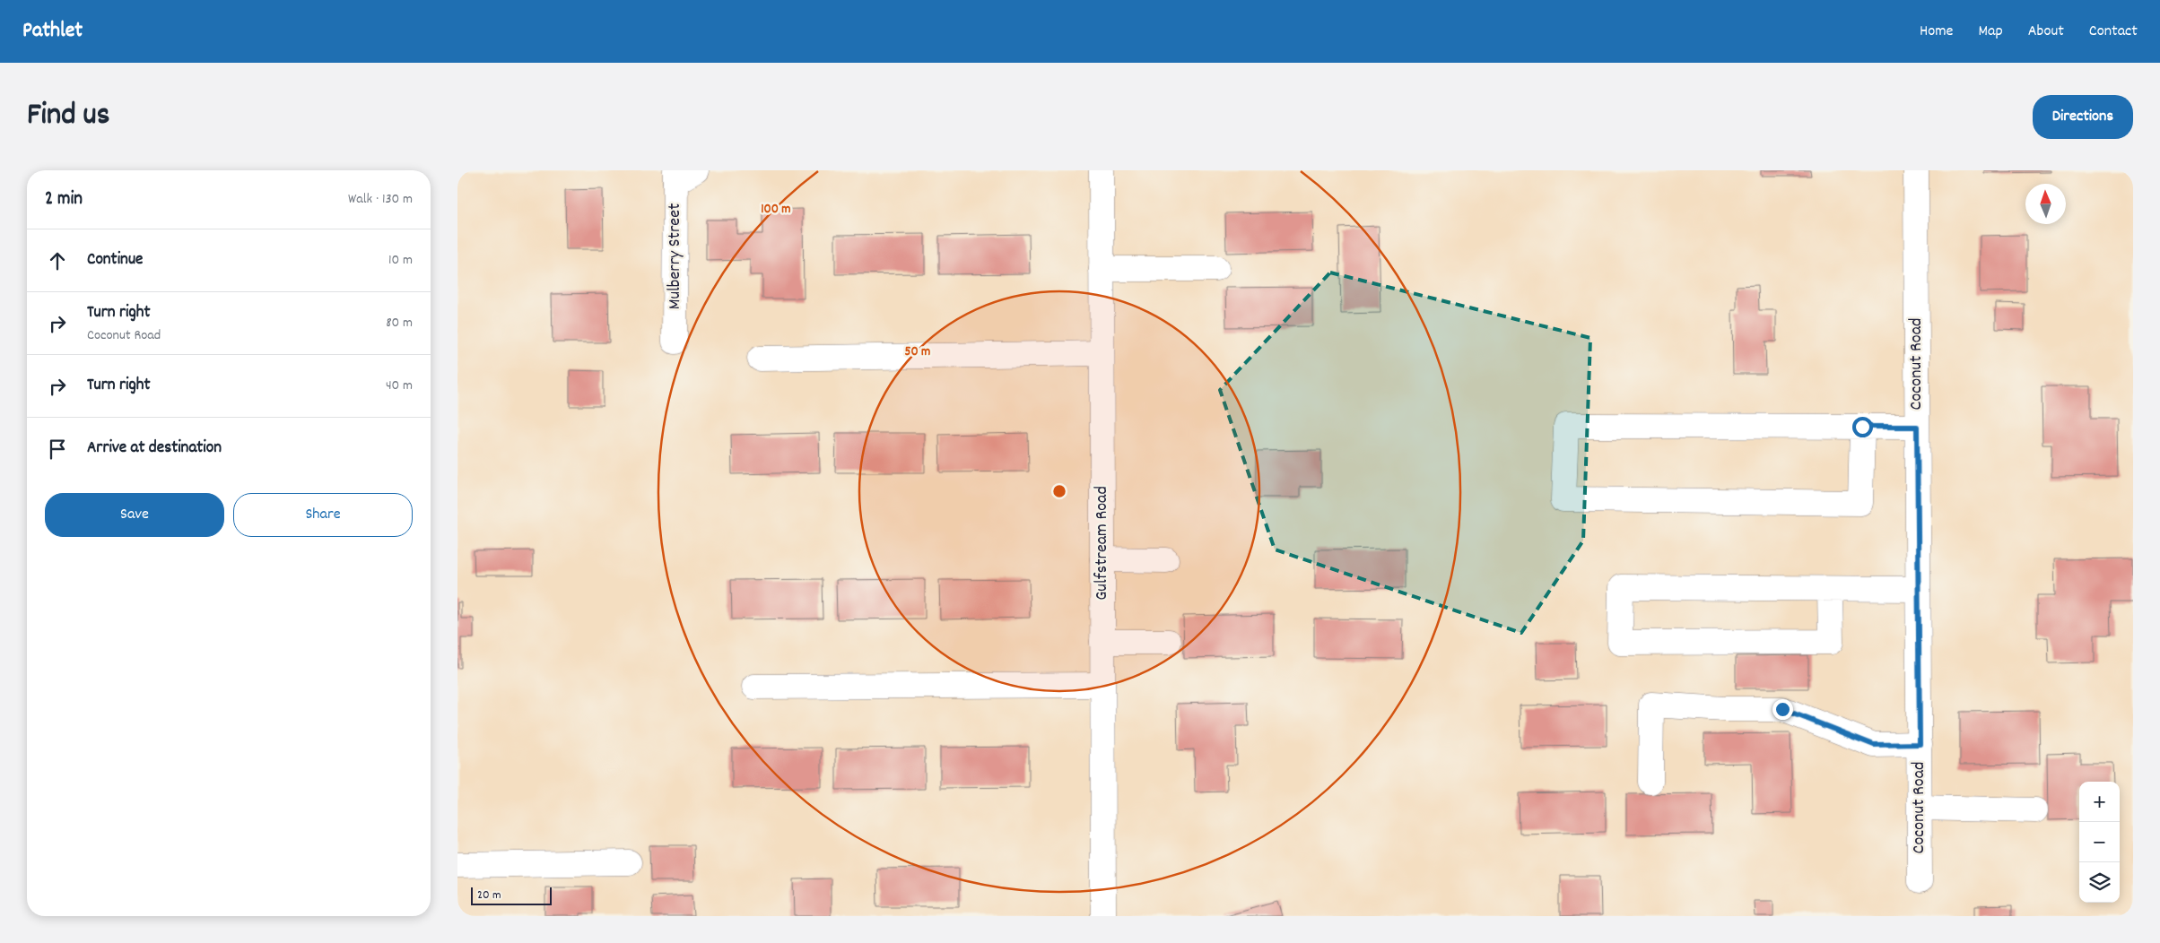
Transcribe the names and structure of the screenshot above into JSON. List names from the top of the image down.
{
  "streets": {
    "street": ["Mulberry Street", "Coconut Road", "Gulfstream Road"]
  },
  "scale_bar": "20 m",
  "north": "top",
  "page": {
    "header": "Pathlet",
    "nav": [
      "Home",
      "Map",
      "About",
      "Contact"
    ],
    "title": "Find us",
    "buttons": [
      "Directions",
      ["Save", "Share"]
    ],
    "heading": ["2 min", "Walk · 130 m"],
    "list": [
      ["Continue", "10 m"],
      ["Turn right", "Coconut Road", "80 m"],
      ["Turn right", "40 m"],
      "Arrive at destination"
    ],
    "map_buttons": ["+", "−"],
    "scale": "20 m"
  },
  "rings": ["100 m", "50 m"]
}
